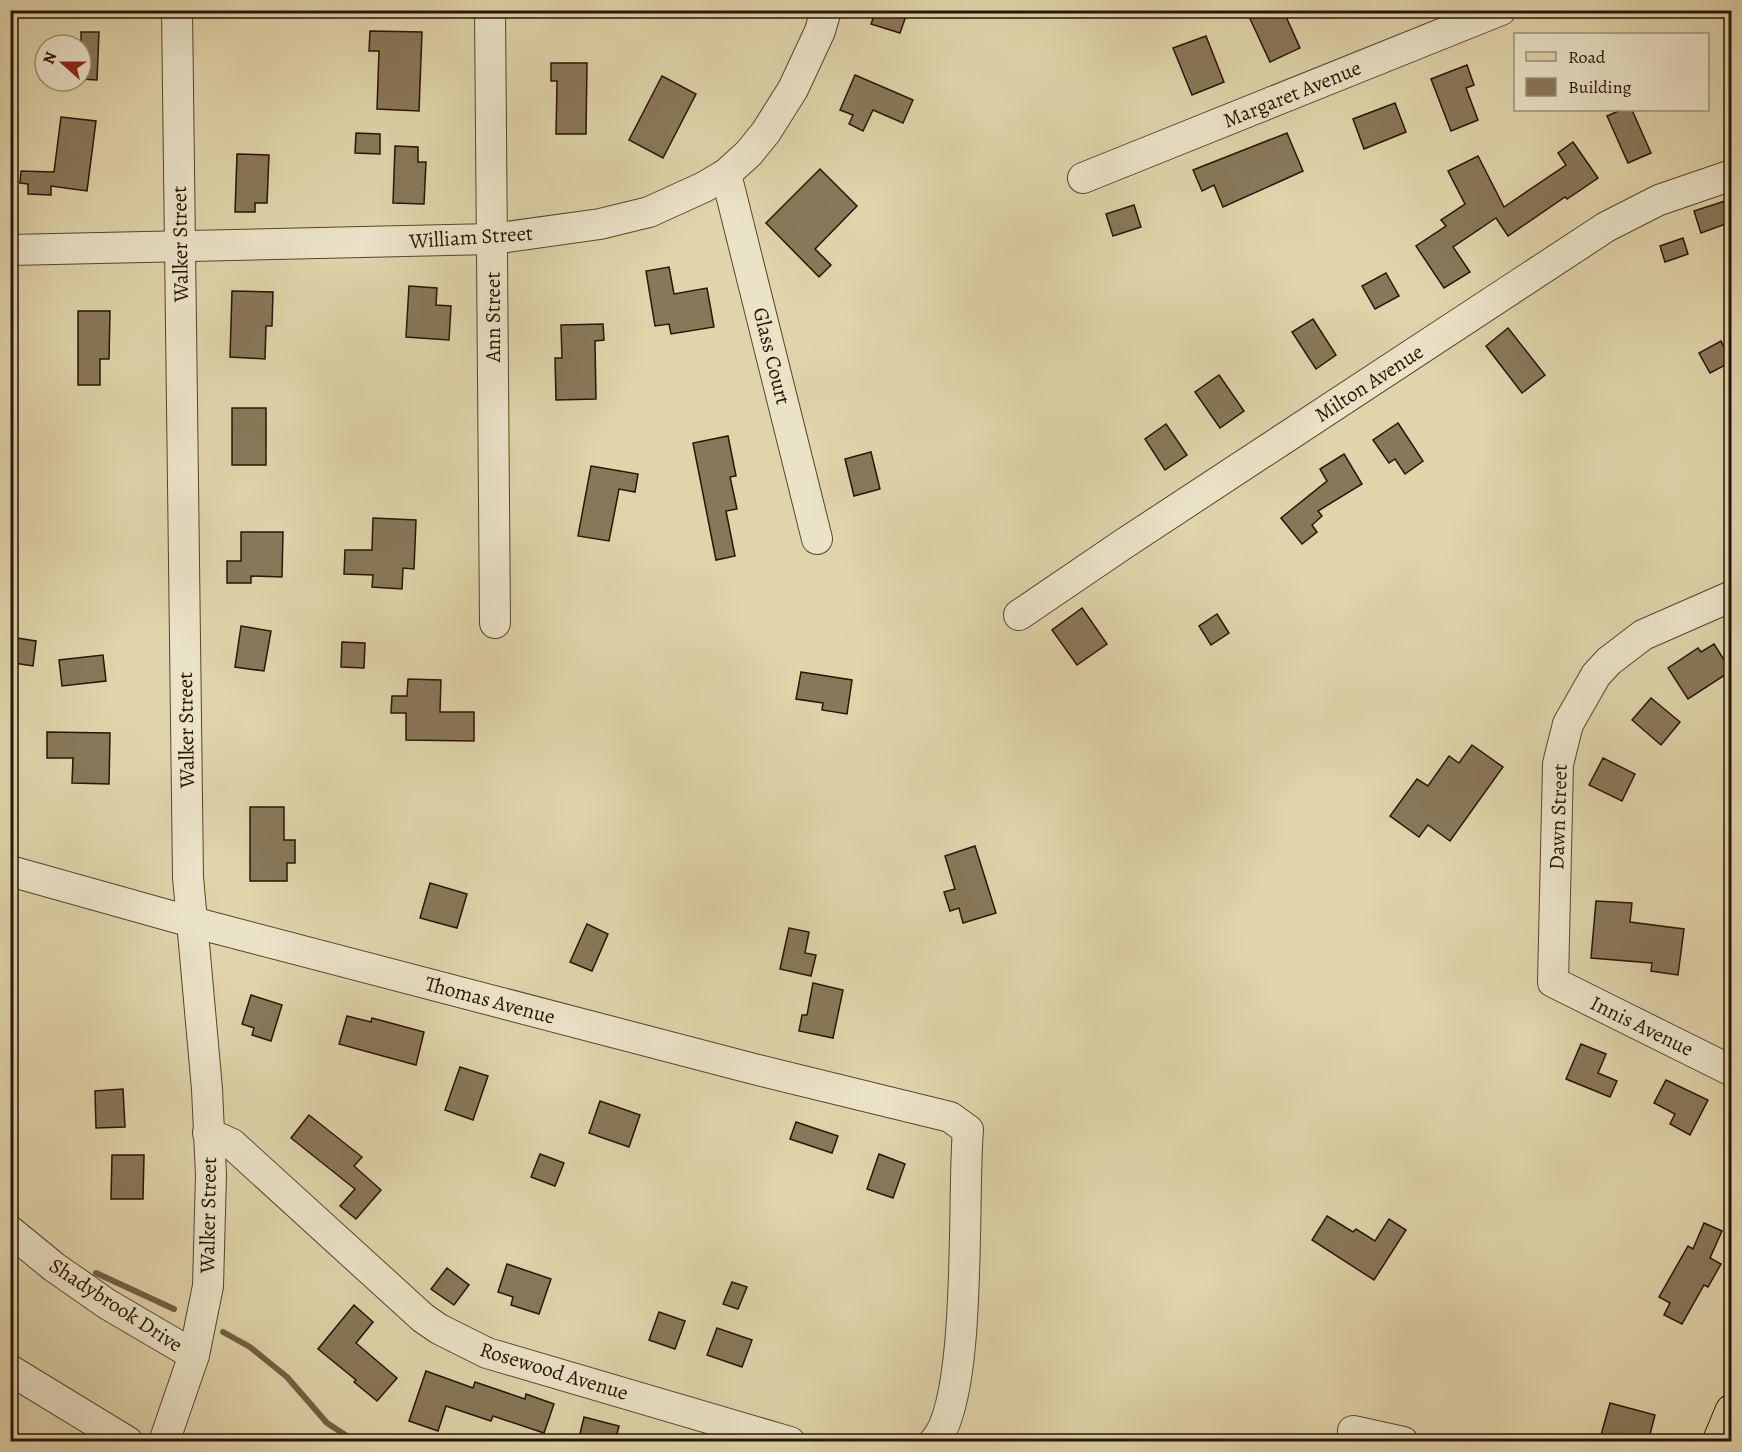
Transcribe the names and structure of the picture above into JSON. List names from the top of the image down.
{
  "streets": {
    "street": [
      "Margaret Avenue",
      "William Street",
      "Walker Street",
      "Ann Street",
      "Glass Court",
      "Milton Avenue",
      "Dawn Street",
      "Thomas Avenue",
      "Innis Avenue",
      "Shadybrook Drive",
      "Rosewood Avenue"
    ]
  },
  "crossings": [
    ["William Street", "Walker Street"],
    ["William Street", "Ann Street"],
    ["William Street", "Glass Court"],
    ["Walker Street", "Thomas Avenue"],
    ["Walker Street", "Shadybrook Drive"],
    ["Walker Street", "Rosewood Avenue"],
    ["Dawn Street", "Innis Avenue"]
  ],
  "legend": ["Road", "Building"],
  "north": "left"
}
